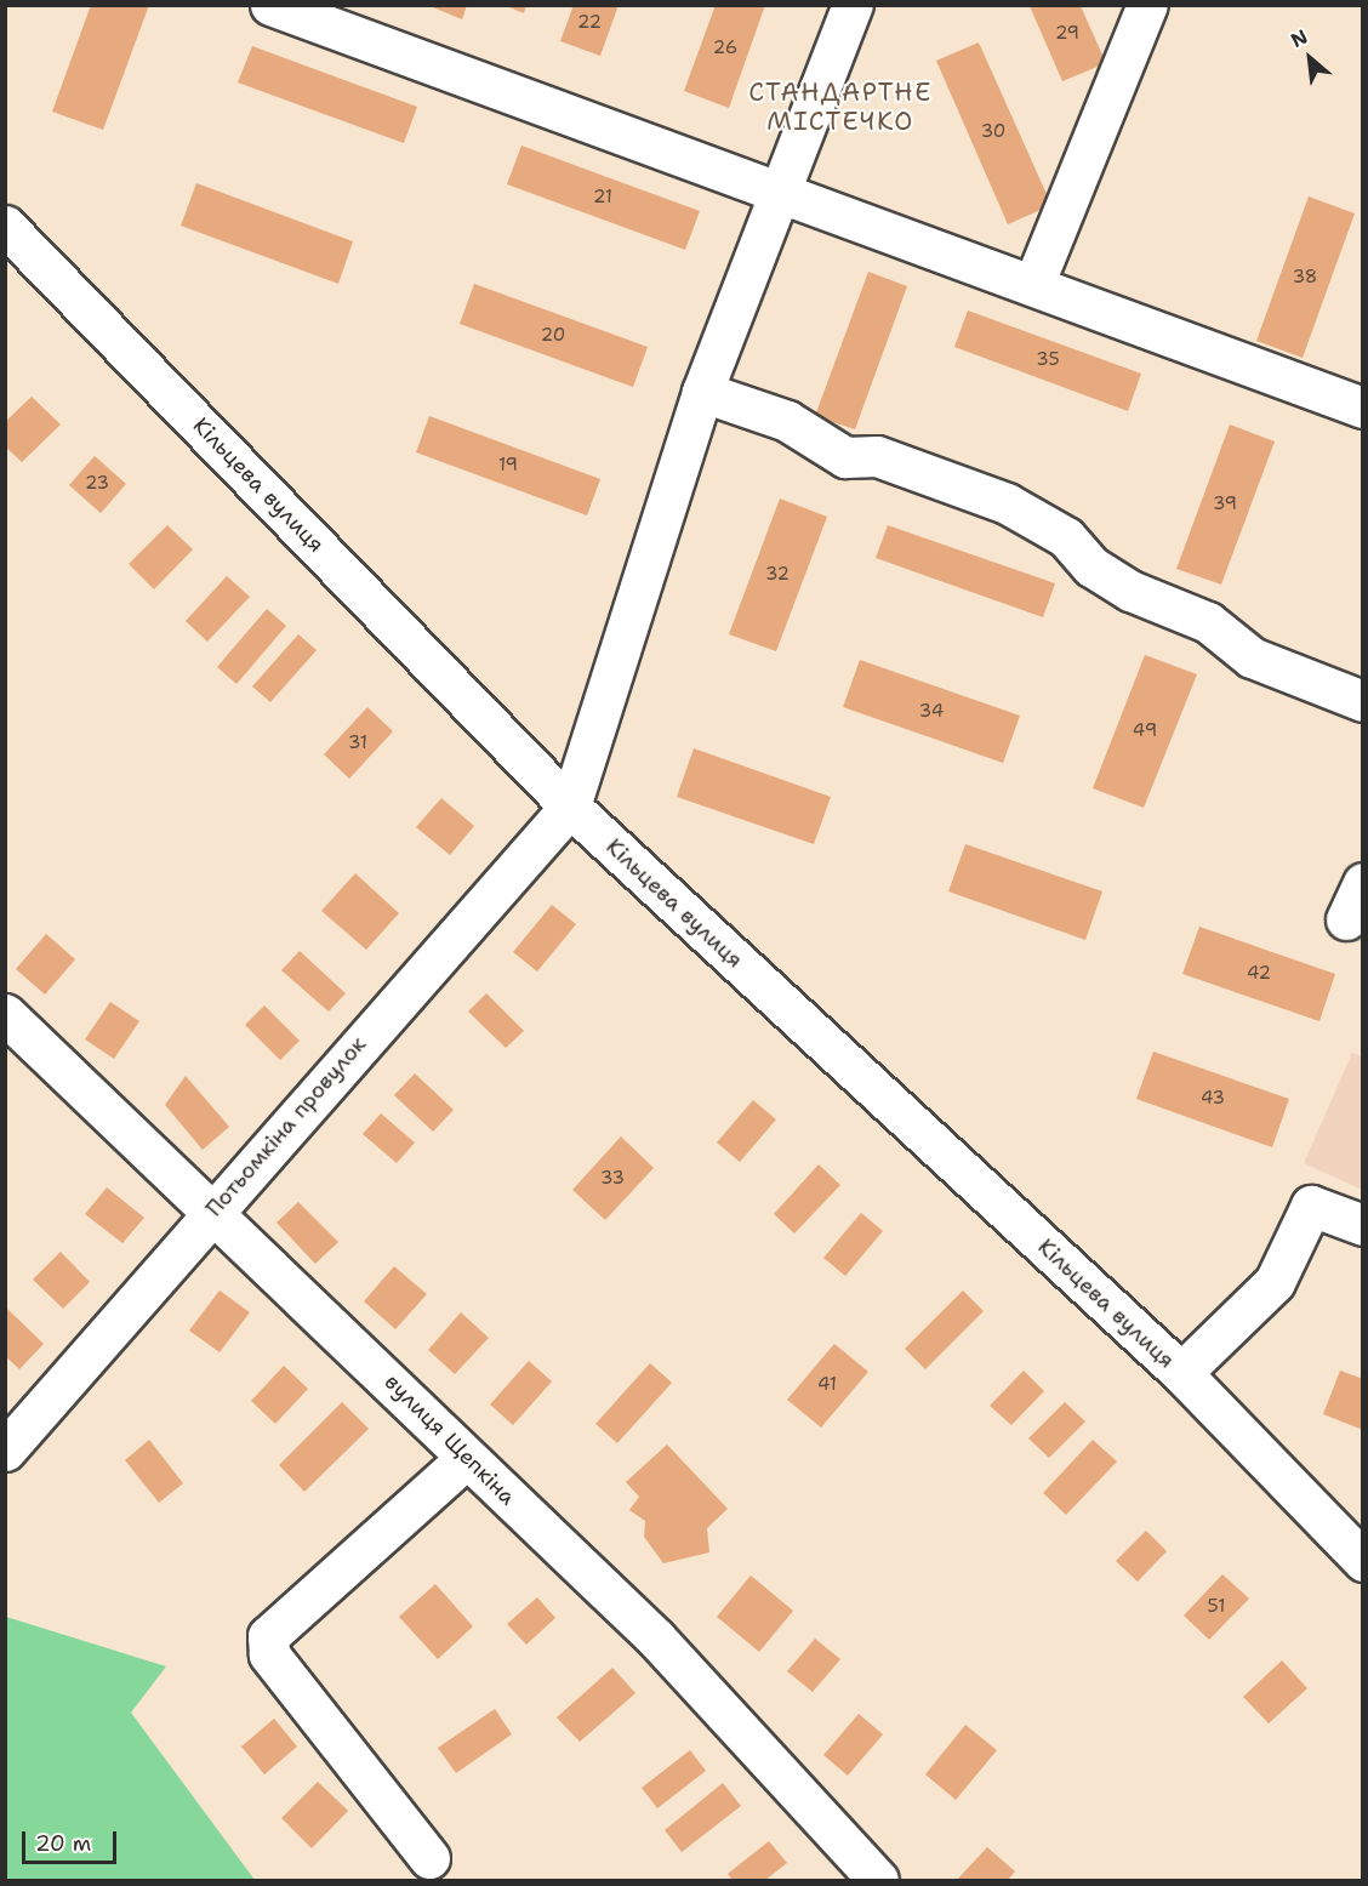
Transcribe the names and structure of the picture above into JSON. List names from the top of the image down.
{
  "streets": {
    "street": ["Кільцева вулиця", "Потьомкіна провулок", "вулиця Щепкіна"]
  },
  "crossings": [
    ["Кільцева вулиця", "Потьомкіна провулок"],
    ["Потьомкіна провулок", "вулиця Щепкіна"]
  ],
  "districts": ["СТАНДАРТНЕ МІСТЕЧКО"],
  "house_numbers": [
    "22",
    "29",
    "26",
    "30",
    "21",
    "38",
    "20",
    "35",
    "19",
    "23",
    "39",
    "32",
    "34",
    "49",
    "31",
    "42",
    "43",
    "33",
    "41",
    "51"
  ],
  "scale_bar": "20 m",
  "north": "top left"
}
